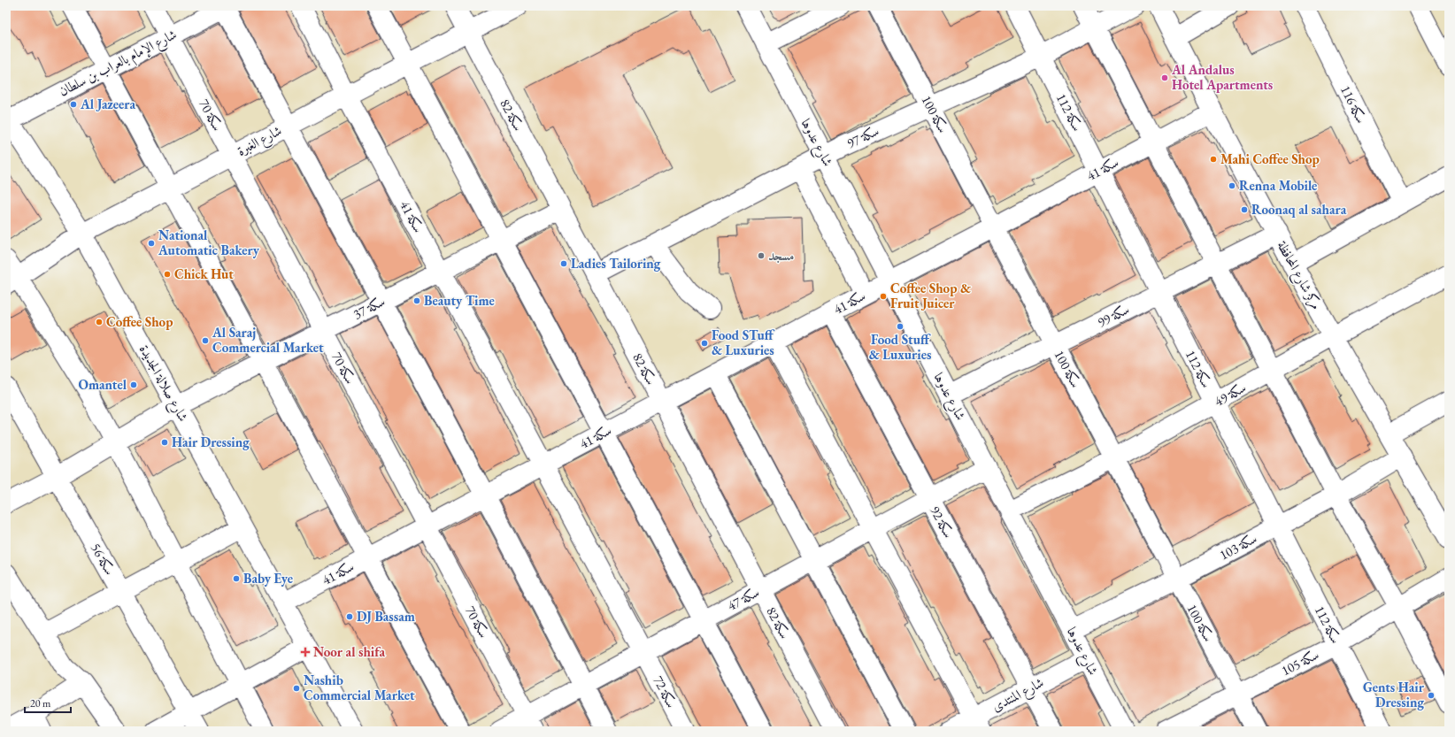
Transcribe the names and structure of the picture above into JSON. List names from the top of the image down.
{
  "streets": {
    "street": [
      "شارع الإمام بالعراب بن سلطان",
      "سكة 116",
      "سكة 112",
      "سكة 100",
      "سكة 70",
      "سكة 82",
      "سكة 97",
      "شارع الغبرة",
      "شارع عدوها",
      "سكة 41",
      "مركز شارع المحافظة",
      "سكة 37",
      "سكة 99",
      "شارع صلالة الجديدة",
      "سكة 49",
      "سكة 92",
      "سكة 103",
      "سكة 56",
      "سكة 47",
      "سكة 105",
      "سكة 72",
      "شارع المنتدى"
    ]
  },
  "crossings": [
    ["شارع الإمام بالعراب بن سلطان", "سكة 70"],
    ["شارع الإمام بالعراب بن سلطان", "شارع صلالة الجديدة"],
    ["سكة 112", "سكة 97"],
    ["سكة 112", "سكة 41"],
    ["سكة 112", "سكة 99"],
    ["سكة 112", "سكة 49"],
    ["سكة 112", "سكة 103"],
    ["سكة 112", "سكة 105"],
    ["سكة 100", "سكة 97"],
    ["سكة 100", "سكة 41"],
    ["سكة 100", "سكة 99"],
    ["سكة 100", "سكة 49"],
    ["سكة 100", "سكة 103"],
    ["سكة 100", "سكة 105"],
    ["سكة 70", "شارع الغبرة"],
    ["سكة 70", "سكة 41"],
    ["سكة 70", "سكة 37"],
    ["سكة 70", "سكة 47"],
    ["سكة 82", "سكة 97"],
    ["سكة 82", "شارع الغبرة"],
    ["سكة 82", "سكة 41"],
    ["سكة 82", "سكة 37"],
    ["سكة 82", "سكة 47"],
    ["سكة 97", "شارع عدوها"],
    ["شارع الغبرة", "سكة 41"],
    ["شارع الغبرة", "شارع صلالة الجديدة"],
    ["شارع عدوها", "سكة 41"],
    ["شارع عدوها", "سكة 99"],
    ["شارع عدوها", "سكة 49"],
    ["شارع عدوها", "سكة 103"],
    ["شارع عدوها", "سكة 47"],
    ["شارع عدوها", "شارع المنتدى"],
    ["سكة 41", "مركز شارع المحافظة"],
    ["سكة 41", "سكة 37"],
    ["سكة 41", "شارع صلالة الجديدة"],
    ["سكة 41", "سكة 92"],
    ["سكة 41", "سكة 47"],
    ["سكة 41", "سكة 72"],
    ["مركز شارع المحافظة", "سكة 99"],
    ["مركز شارع المحافظة", "سكة 49"],
    ["مركز شارع المحافظة", "سكة 103"],
    ["سكة 37", "شارع صلالة الجديدة"],
    ["سكة 37", "سكة 56"],
    ["سكة 92", "سكة 47"],
    ["سكة 92", "شارع المنتدى"],
    ["سكة 47", "سكة 72"]
  ],
  "places": {
    "other": [
      "Al Andalus Hotel Apartments",
      "Al Jazeera",
      "Mahi Coffee Shop",
      "Renna Mobile",
      "Roonaq al sahara",
      "National Automatic Bakery",
      "مسجد",
      "Ladies Tailoring",
      "Chick Hut",
      "Coffee Shop & Fruit Juicer",
      "Beauty Time",
      "Coffee Shop",
      "Food Stuff & Luxuries",
      "Al Saraj Commercial Market",
      "Food STuff & Luxuries",
      "Omantel",
      "Hair Dressing",
      "Baby Eye",
      "DJ Bassam",
      "Nashib Commercial Market",
      "Gents Hair Dressing"
    ],
    "health": ["Noor al shifa"]
  },
  "scale_bar": "20 m"
}
